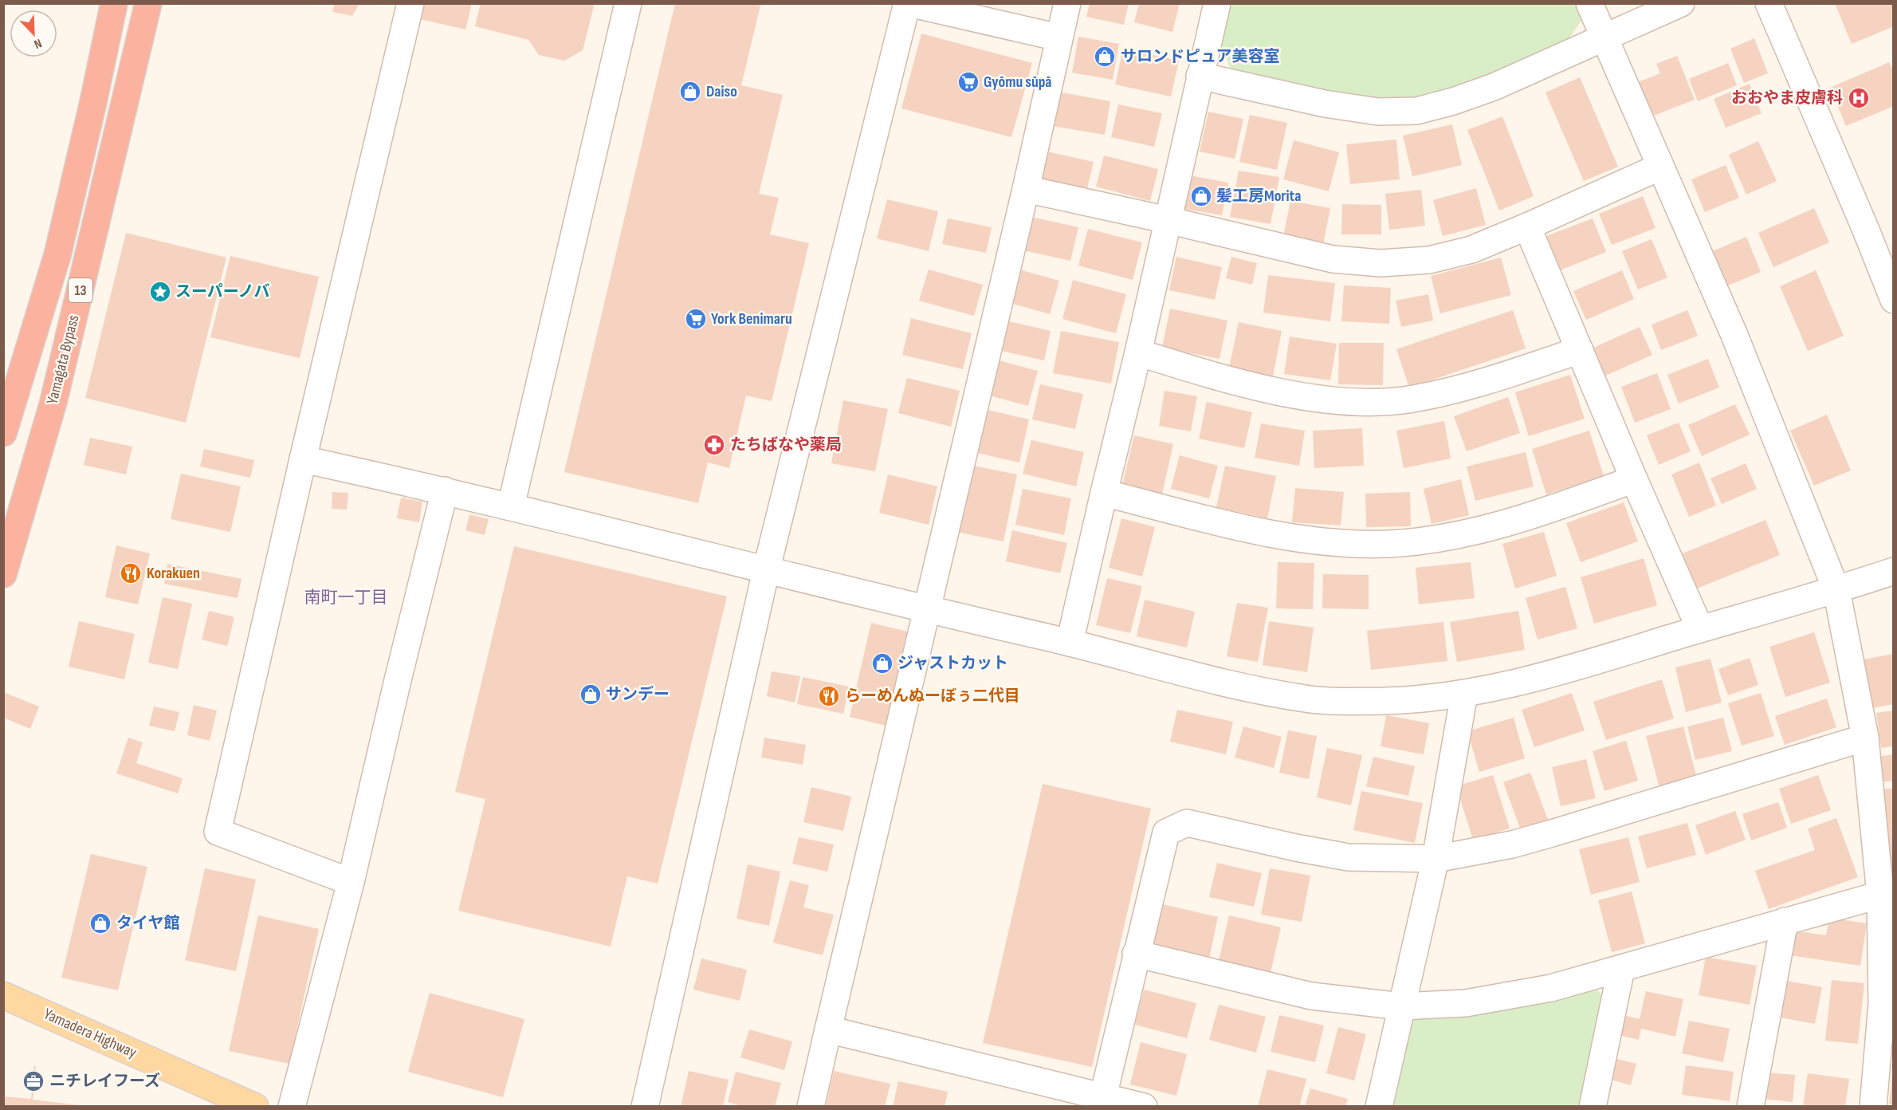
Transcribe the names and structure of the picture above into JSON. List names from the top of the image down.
{
  "streets": {
    "highway": ["13", "Yamagata Bypass"],
    "main road": ["Yamadera Highway"]
  },
  "districts": ["南町一丁目"],
  "places": {
    "shop": [
      "サロンドピュア美容室",
      "Daiso",
      "髪工房Morita",
      "ジャストカット",
      "サンデー",
      "タイヤ館"
    ],
    "supermarket": ["Gyōmu sūpā", "York Benimaru"],
    "hospital": ["おおやま皮膚科"],
    "place": ["スーパーノバ"],
    "pharmacy": ["たちばなや薬局"],
    "restaurant": ["Korakuen", "らーめんぬーぼぅ二代目"],
    "office": ["ニチレイフーズ"]
  },
  "north": "bottom right"
}
